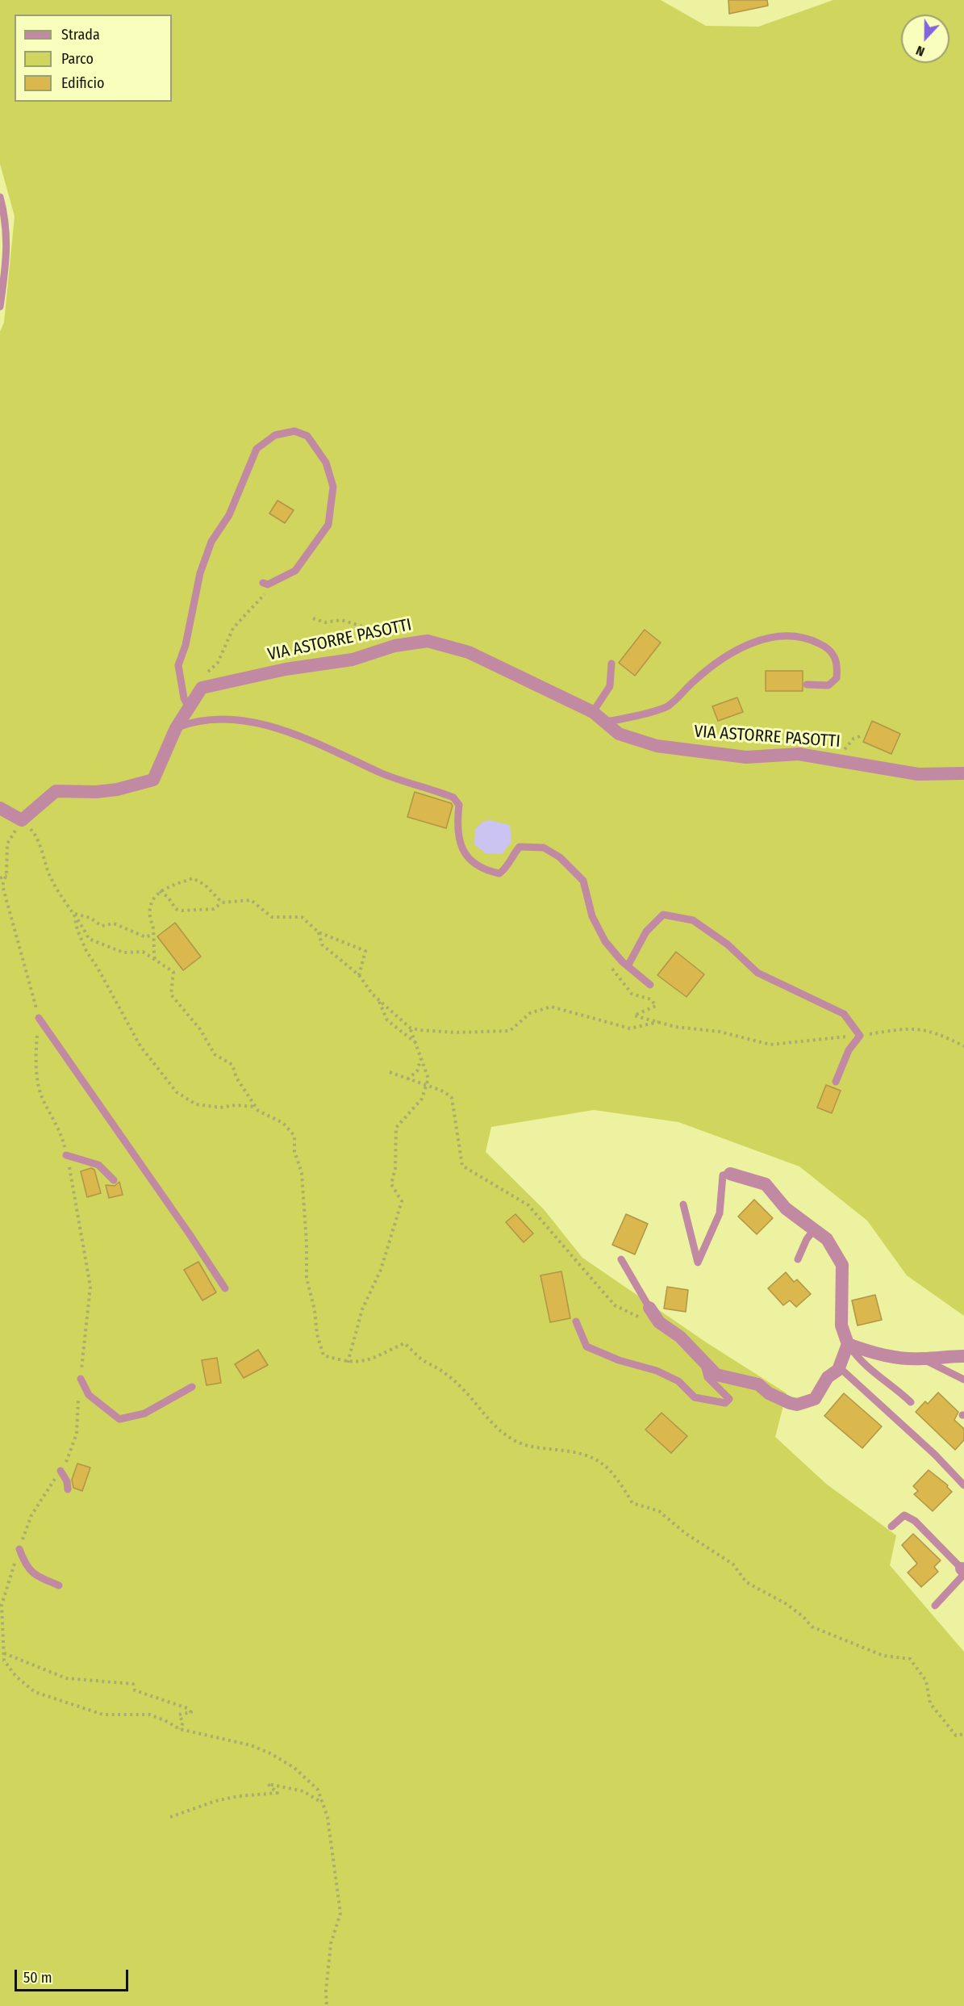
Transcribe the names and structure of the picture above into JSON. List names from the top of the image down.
{
  "streets": {
    "street": ["VIA ASTORRE PASOTTI"]
  },
  "legend": ["Strada", "Parco", "Edificio"],
  "scale_bar": "50 m",
  "north": "bottom"
}
